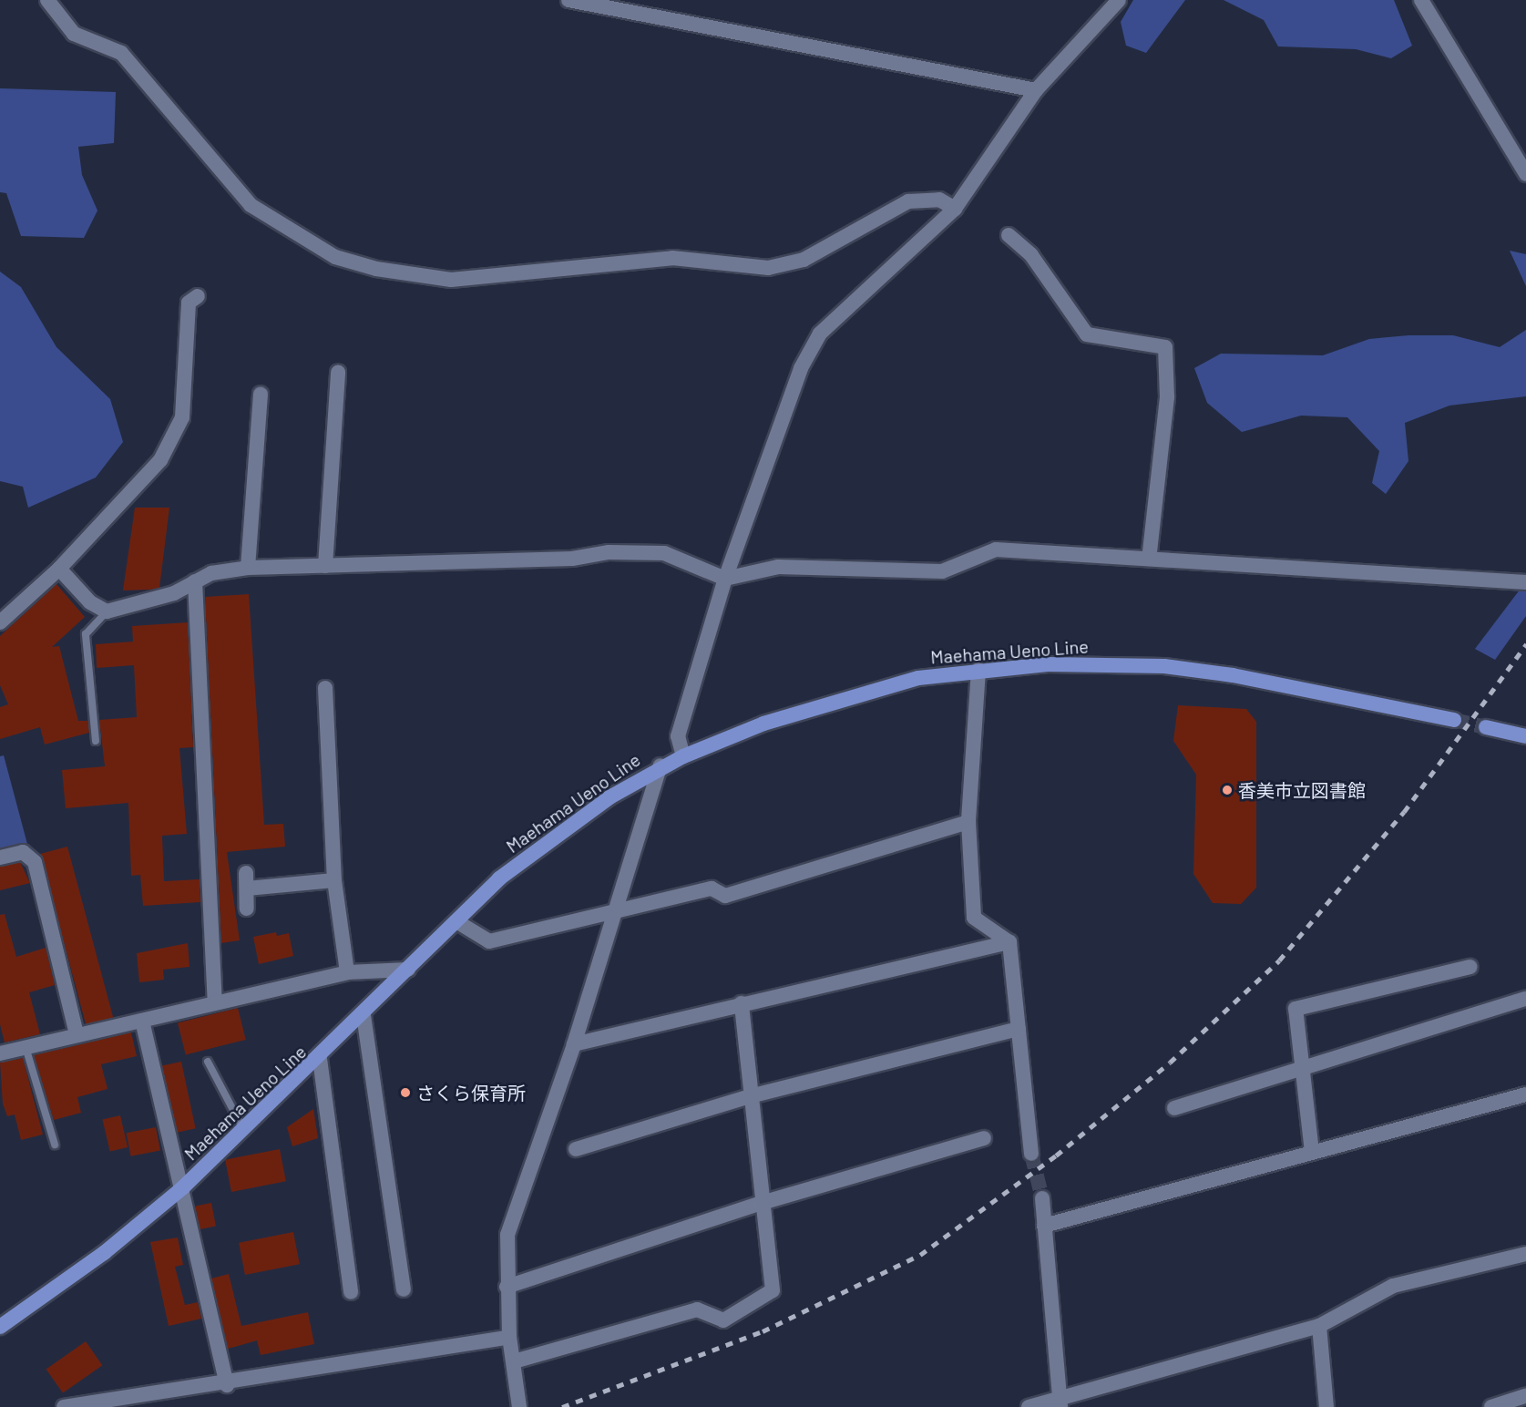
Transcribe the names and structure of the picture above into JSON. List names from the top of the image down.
{
  "streets": {
    "main road": ["Maehama Ueno Line"]
  },
  "places": ["香美市立図書館", "さくら保育所"]
}
